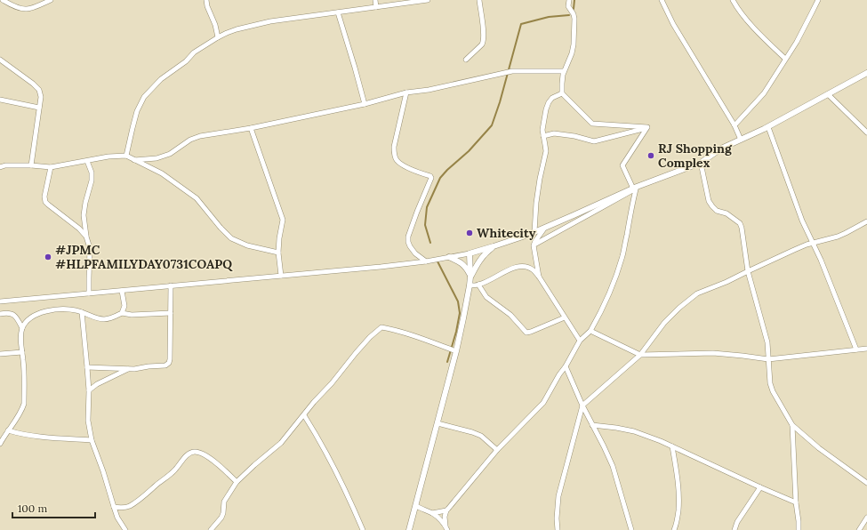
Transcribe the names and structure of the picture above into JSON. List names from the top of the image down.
{
  "places": ["RJ Shopping Complex", "Whitecity", "#JPMC #HLPFAMILYDAY0731COAPQ"],
  "scale_bar": "100 m"
}
